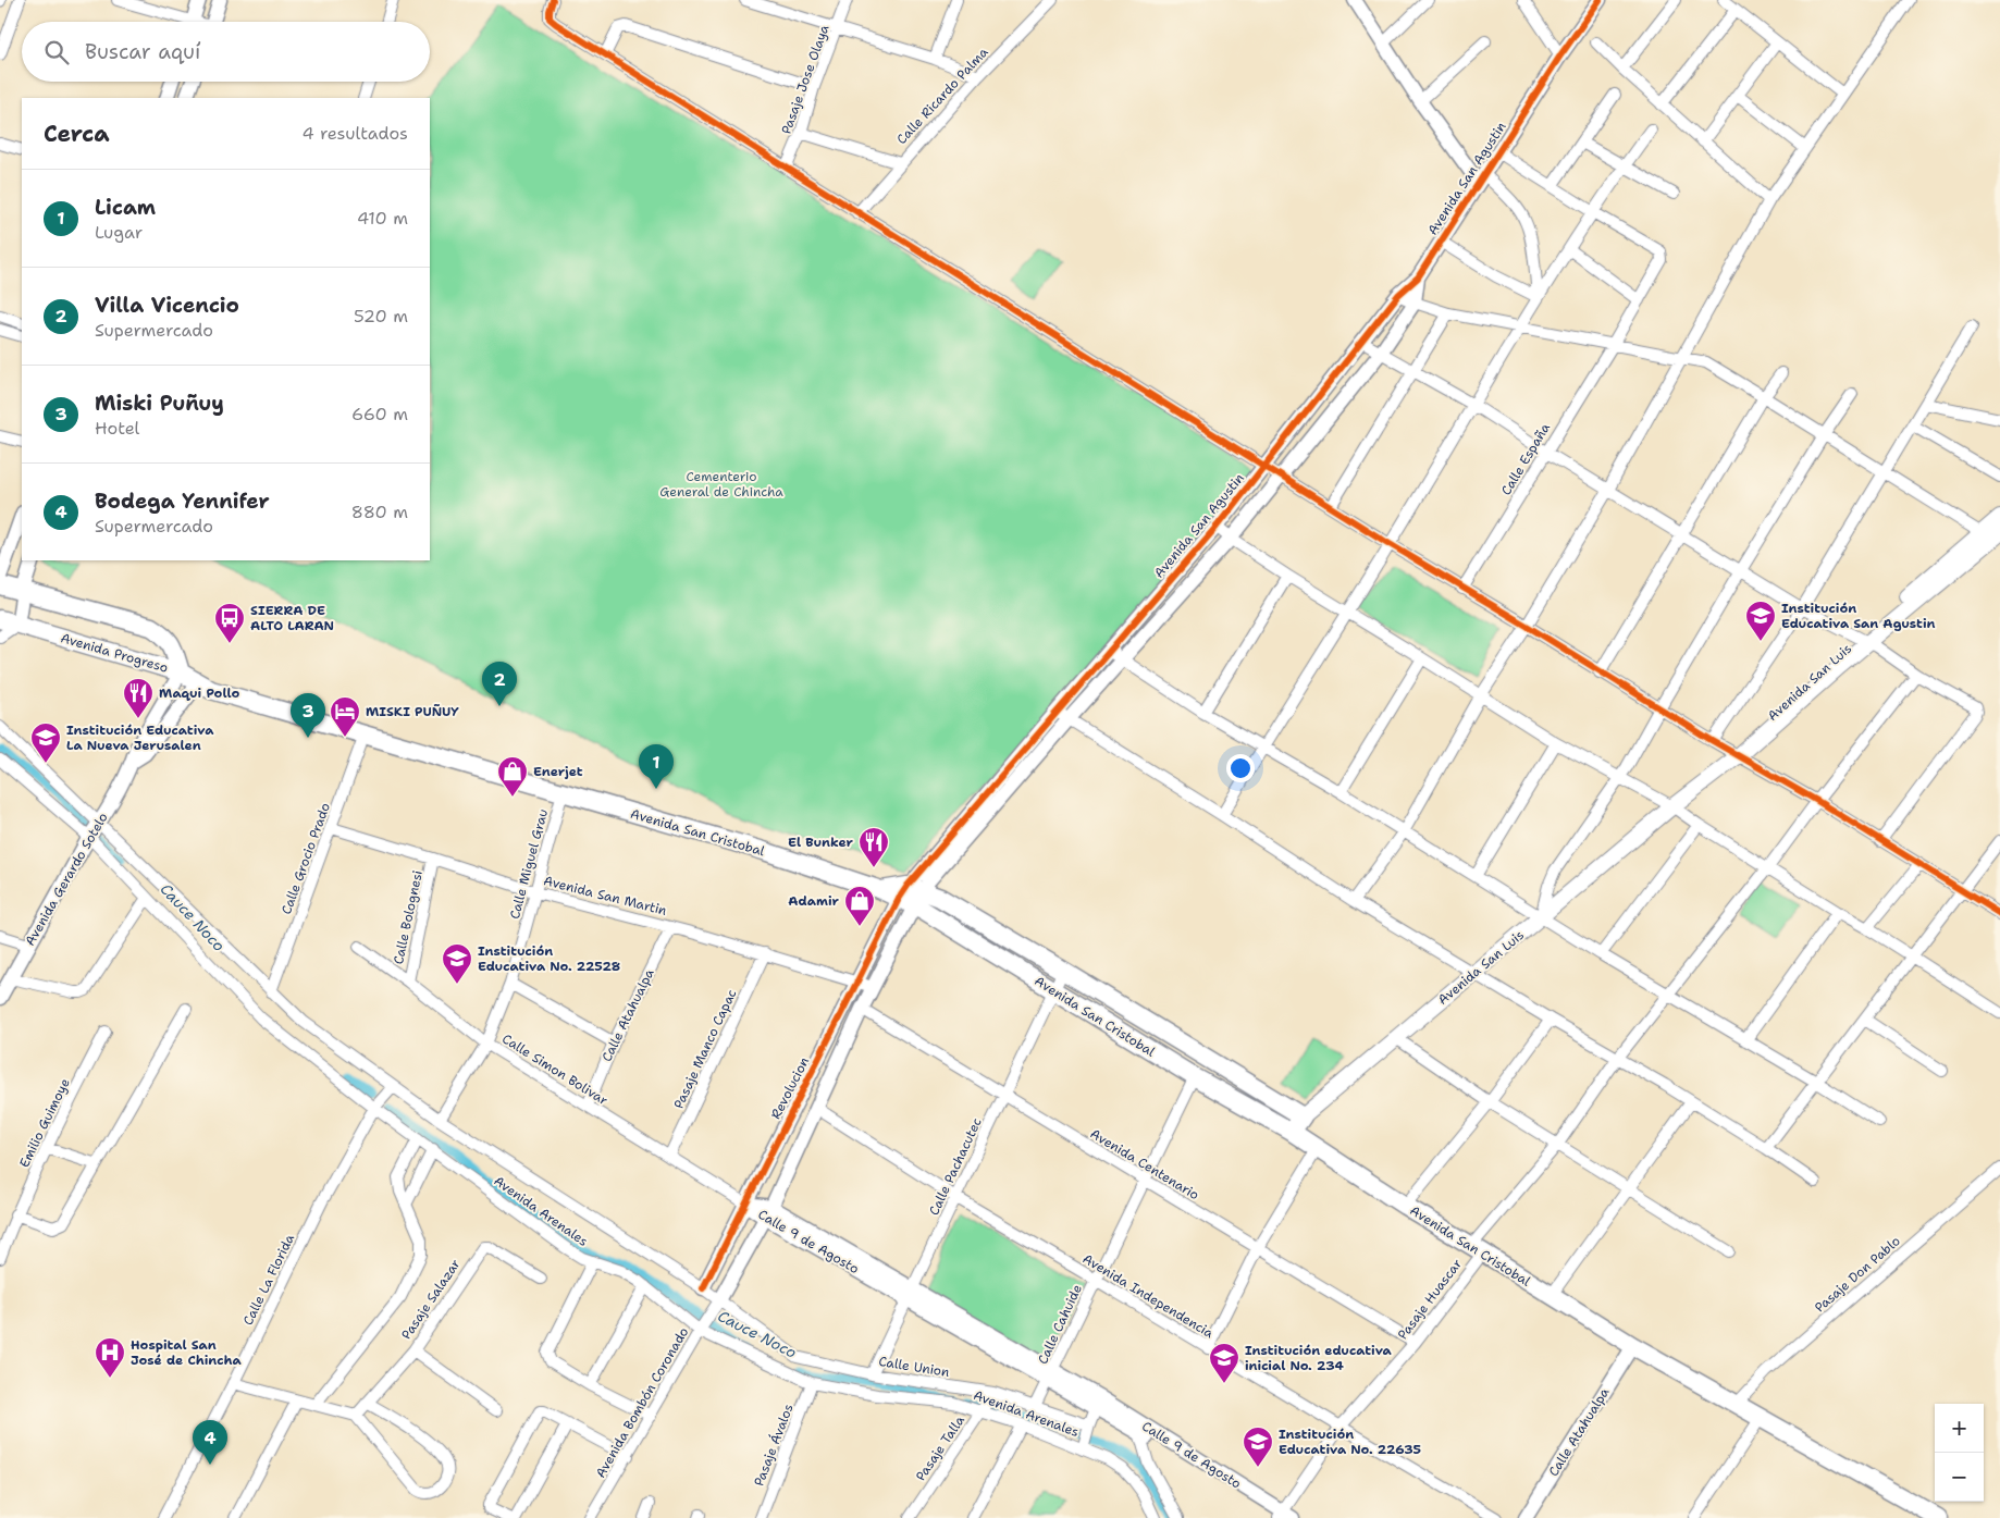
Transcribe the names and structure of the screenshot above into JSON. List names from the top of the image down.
{
  "streets": {
    "highway": ["Avenida Progreso", "Avenida San Luis", "Avenida San Cristobal"],
    "street": [
      "Pasaje Jose Olaya",
      "Calle Ricardo Palma",
      "Avenida San Agustin",
      "Calle España",
      "Calle Grocio Prado",
      "Calle Miguel Grau",
      "Avenida Gerardo Sotelo",
      "Avenida San Martin",
      "Calle Bolognesi",
      "Calle Atahualpa",
      "Pasaje Manco Capac",
      "Calle Simon Bolivar",
      "Revolucion",
      "Emilio Guimoye",
      "Avenida Centenario",
      "Calle Pachacutec",
      "Avenida Arenales",
      "Calle 9 de Agosto",
      "Pasaje Don Pablo",
      "Calle La Florida",
      "Avenida Independencia",
      "Pasaje Salazar",
      "Pasaje Huascar",
      "Calle Cahuide",
      "Calle Union",
      "Avenida Bombón Coronado",
      "Pasaje Ávalos",
      "Pasaje Talla"
    ]
  },
  "crossings": [
    ["Avenida San Agustin", "Avenida San Cristobal"],
    ["Avenida San Agustin", "Revolucion"],
    ["Avenida Progreso", "Avenida San Cristobal"],
    ["Avenida Progreso", "Avenida Gerardo Sotelo"],
    ["Avenida San Luis", "Avenida San Cristobal"],
    ["Avenida San Cristobal", "Calle Grocio Prado"],
    ["Avenida San Cristobal", "Calle Miguel Grau"],
    ["Avenida San Cristobal", "Avenida Gerardo Sotelo"],
    ["Avenida San Cristobal", "Calle Atahualpa"],
    ["Avenida San Cristobal", "Revolucion"],
    ["Avenida San Cristobal", "Calle Pachacutec"],
    ["Avenida San Cristobal", "Pasaje Don Pablo"],
    ["Avenida San Cristobal", "Pasaje Huascar"],
    ["Avenida San Cristobal", "Calle Cahuide"],
    ["Calle Grocio Prado", "Avenida San Martin"],
    ["Calle Grocio Prado", "Avenida Arenales"],
    ["Calle Miguel Grau", "Avenida San Martin"],
    ["Calle Miguel Grau", "Calle Simon Bolivar"],
    ["Calle Miguel Grau", "Avenida Arenales"],
    ["Avenida Gerardo Sotelo", "Avenida Arenales"],
    ["Avenida San Martin", "Calle Bolognesi"],
    ["Avenida San Martin", "Calle Atahualpa"],
    ["Avenida San Martin", "Pasaje Manco Capac"],
    ["Avenida San Martin", "Revolucion"],
    ["Calle Bolognesi", "Calle Simon Bolivar"],
    ["Calle Atahualpa", "Calle Simon Bolivar"],
    ["Pasaje Manco Capac", "Calle Simon Bolivar"],
    ["Calle Simon Bolivar", "Revolucion"],
    ["Calle Simon Bolivar", "Calle 9 de Agosto"],
    ["Revolucion", "Avenida Arenales"],
    ["Revolucion", "Calle 9 de Agosto"],
    ["Avenida Centenario", "Calle Pachacutec"],
    ["Avenida Centenario", "Pasaje Huascar"],
    ["Avenida Centenario", "Calle Cahuide"],
    ["Calle Pachacutec", "Calle 9 de Agosto"],
    ["Calle Pachacutec", "Avenida Independencia"],
    ["Calle Pachacutec", "Calle Union"],
    ["Avenida Arenales", "Calle La Florida"],
    ["Avenida Arenales", "Calle Union"],
    ["Avenida Arenales", "Avenida Bombón Coronado"],
    ["Avenida Arenales", "Pasaje Ávalos"],
    ["Avenida Arenales", "Pasaje Talla"],
    ["Calle 9 de Agosto", "Pasaje Huascar"],
    ["Calle 9 de Agosto", "Calle Cahuide"],
    ["Avenida Independencia", "Pasaje Huascar"],
    ["Avenida Independencia", "Calle Cahuide"],
    ["Calle Cahuide", "Calle Union"],
    ["Calle Union", "Avenida Bombón Coronado"],
    ["Calle Union", "Pasaje Talla"]
  ],
  "water": ["Cauce Noco"],
  "parks": ["Cementerio General de Chincha"],
  "places": {
    "school or university": [
      "Institución Educativa San Agustin",
      "Institución Educativa La Nueva Jerusalen",
      "Institución Educativa No. 22528",
      "Institución educativa inicial No. 234",
      "Institución Educativa No. 22635"
    ],
    "bus stop": ["SIERRA DE ALTO LARAN"],
    "restaurant": ["Maqui Pollo", "El Bunker"],
    "hotel": ["MISKI PUÑUY"],
    "shop": ["Enerjet", "Adamir"],
    "hospital": ["Hospital San José de Chincha"]
  },
  "page": {
    "search": "Buscar aquí",
    "heading": ["Cerca", "4 resultados"],
    "list": [
      {
        "mark": "1",
        "name": "Licam",
        "note": "Lugar",
        "value": "410 m"
      },
      {
        "mark": "2",
        "name": "Villa Vicencio",
        "note": "Supermercado",
        "value": "520 m"
      },
      {
        "mark": "3",
        "name": "Miski Puñuy",
        "note": "Hotel",
        "value": "660 m"
      },
      {
        "mark": "4",
        "name": "Bodega Yennifer",
        "note": "Supermercado",
        "value": "880 m"
      }
    ],
    "pins": [
      "2",
      "3",
      "1",
      "4"
    ],
    "map_buttons": ["+", "−"]
  }
}
